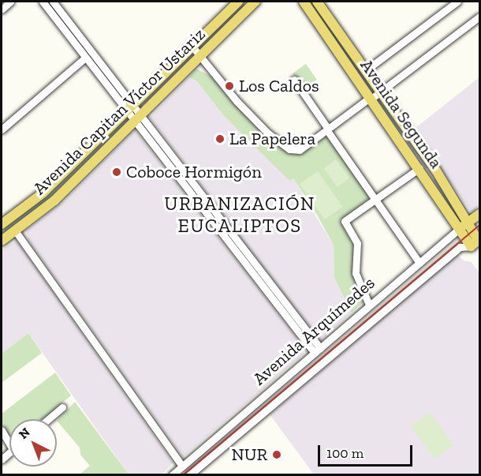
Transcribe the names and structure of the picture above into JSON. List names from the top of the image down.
{
  "streets": {
    "main road": ["Avenida Capitan Víctor Ustariz", "Avenida Segunda", "Avenida Arquímedes"]
  },
  "crossings": [
    ["Avenida Segunda", "Avenida Arquímedes"]
  ],
  "districts": ["URBANIZACIÓN EUCALIPTOS"],
  "places": [
    "Los Caldos",
    "La Papelera",
    "Coboce Hormigón",
    "NUR"
  ],
  "scale_bar": "100 m",
  "north": "top left"
}
